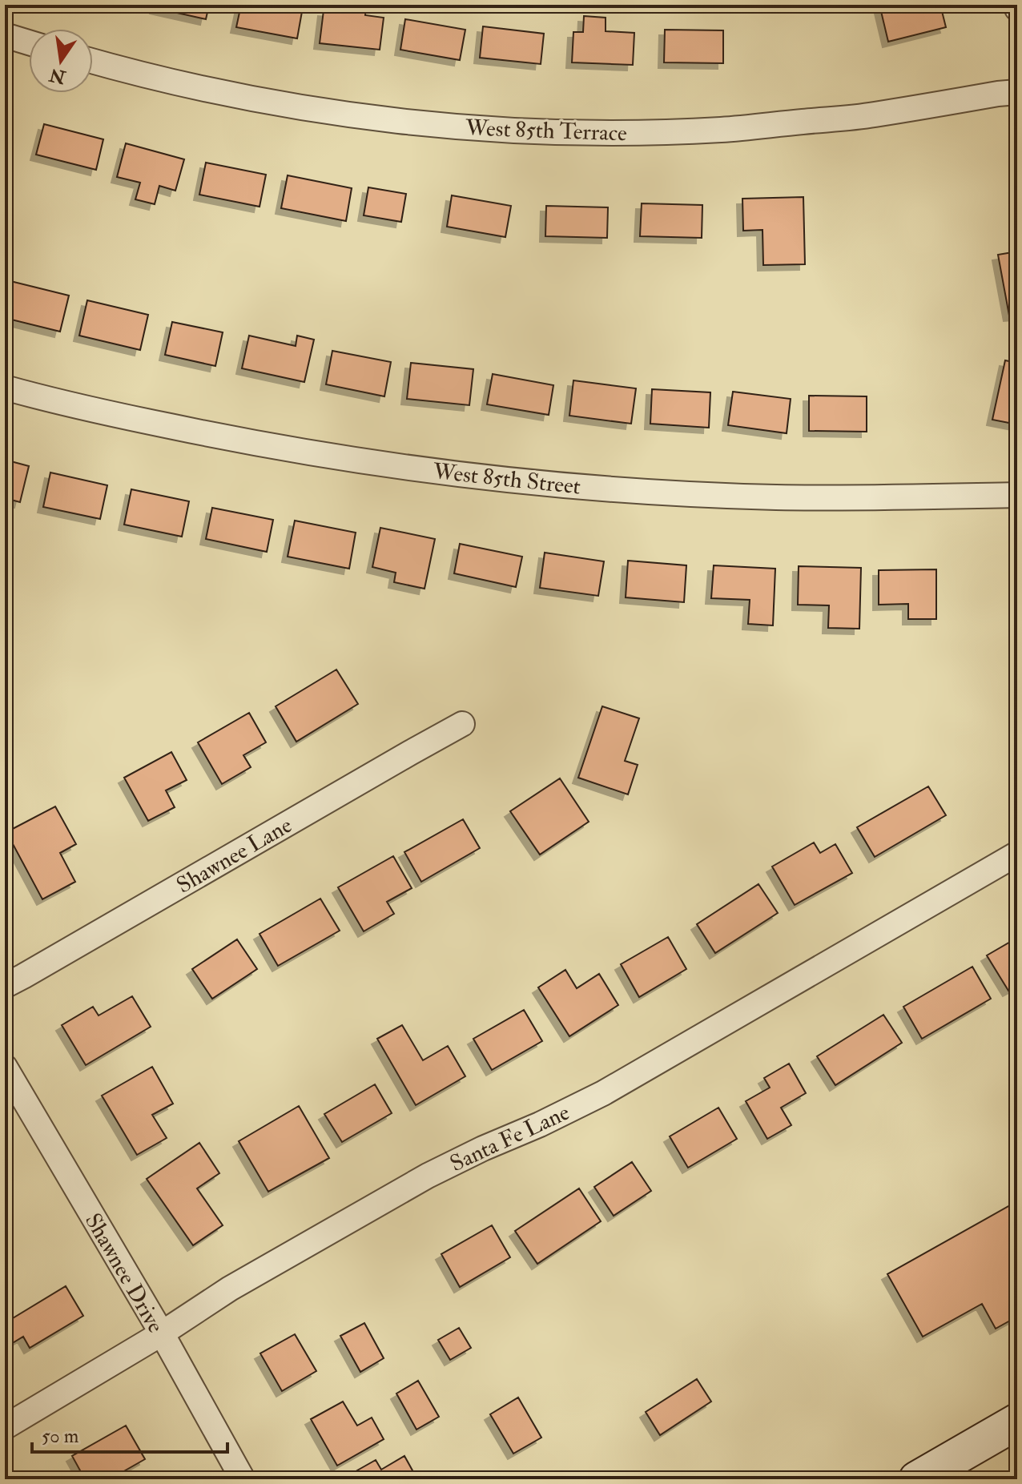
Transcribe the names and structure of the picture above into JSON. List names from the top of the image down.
{
  "streets": {
    "street": [
      "West 85th Terrace",
      "West 85th Street",
      "Shawnee Lane",
      "Santa Fe Lane",
      "Shawnee Drive"
    ]
  },
  "crossings": [
    ["Santa Fe Lane", "Shawnee Drive"]
  ],
  "scale_bar": "50 m",
  "north": "bottom"
}
